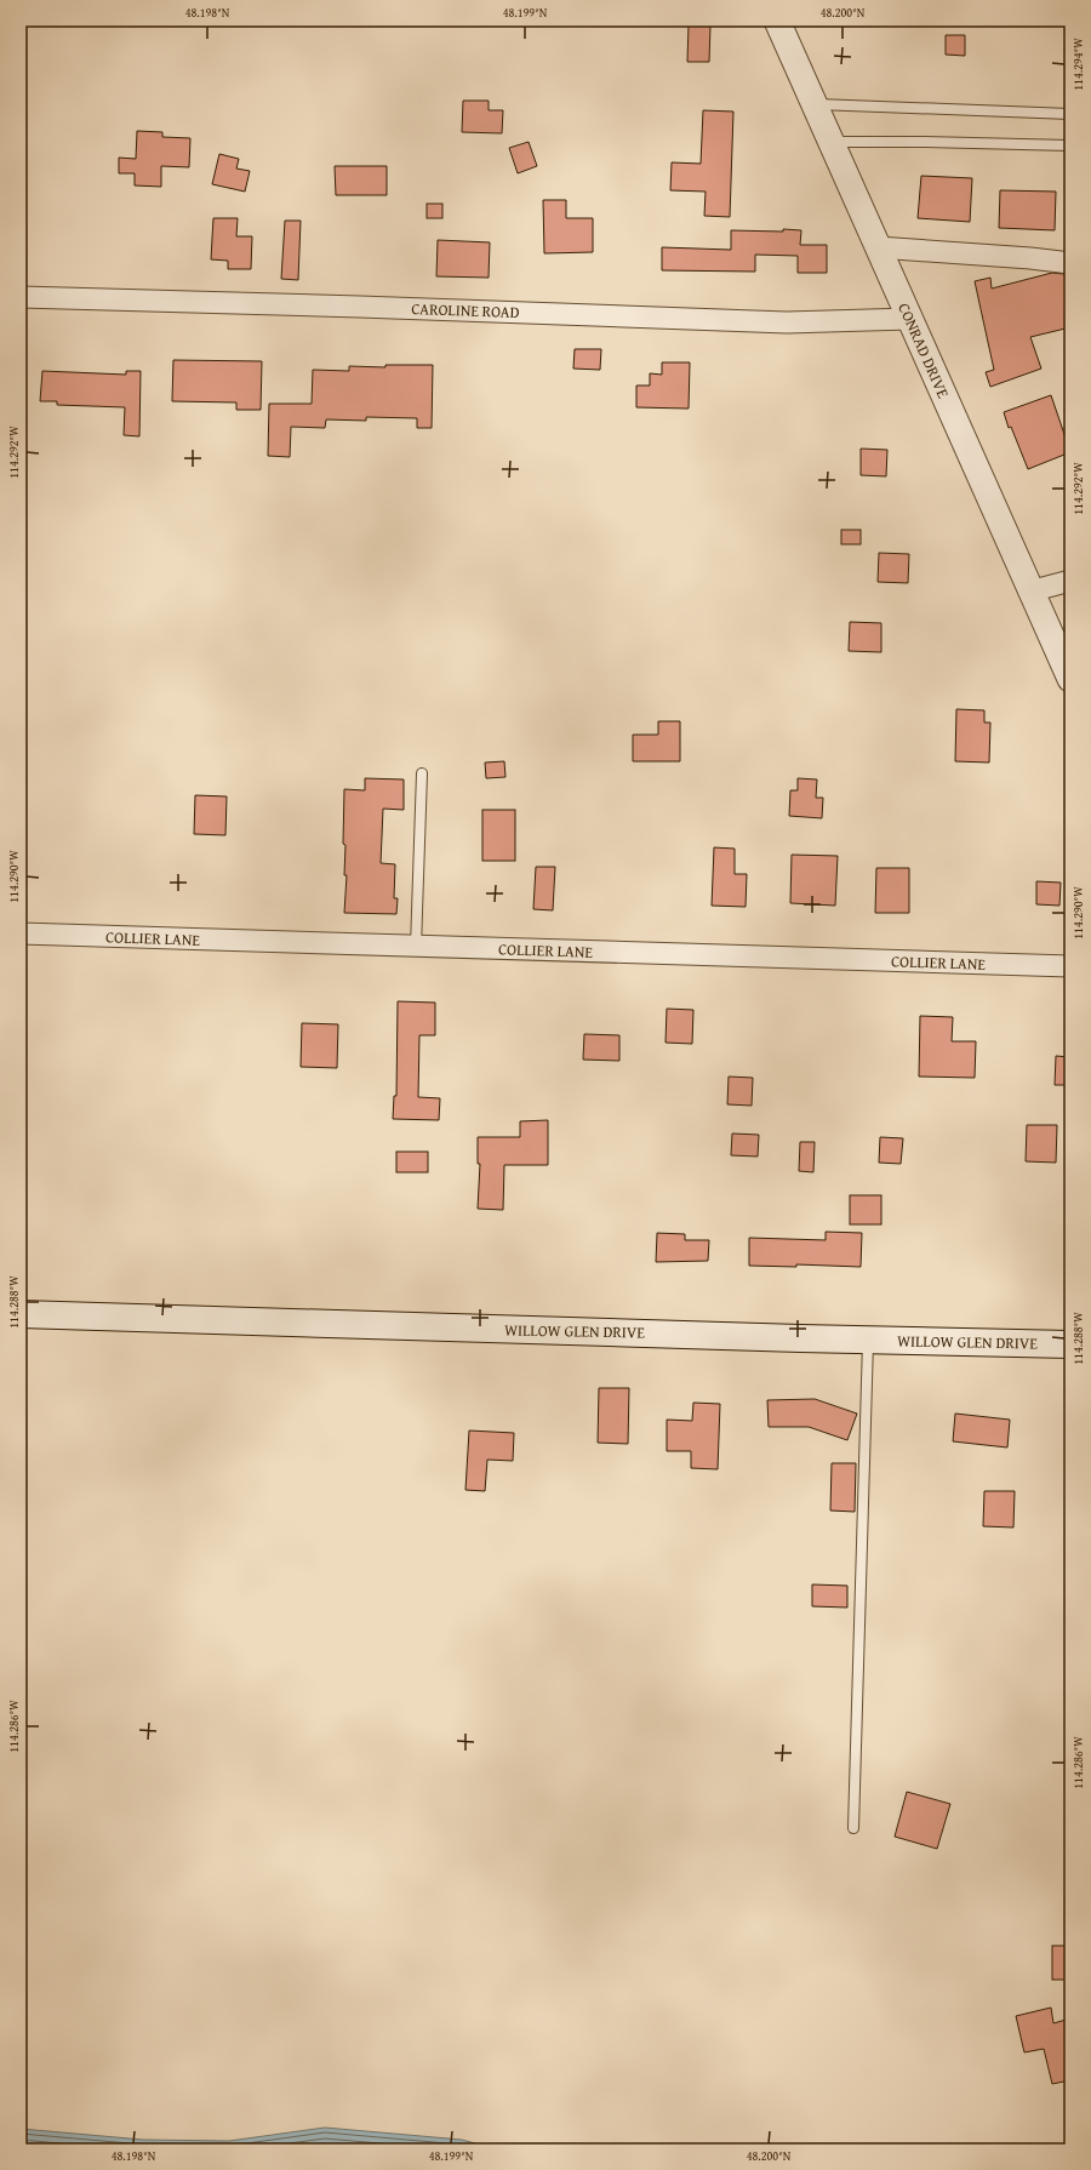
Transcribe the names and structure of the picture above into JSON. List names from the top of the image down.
{
  "streets": {
    "main road": ["WILLOW GLEN DRIVE"],
    "street": ["CAROLINE ROAD", "CONRAD DRIVE", "COLLIER LANE"]
  },
  "crossings": [
    ["CAROLINE ROAD", "CONRAD DRIVE"]
  ],
  "coordinates": [
    "48.198°N",
    "48.199°N",
    "48.200°N",
    "114.294°W",
    "114.292°W",
    "114.290°W",
    "114.288°W",
    "114.286°W"
  ]
}
